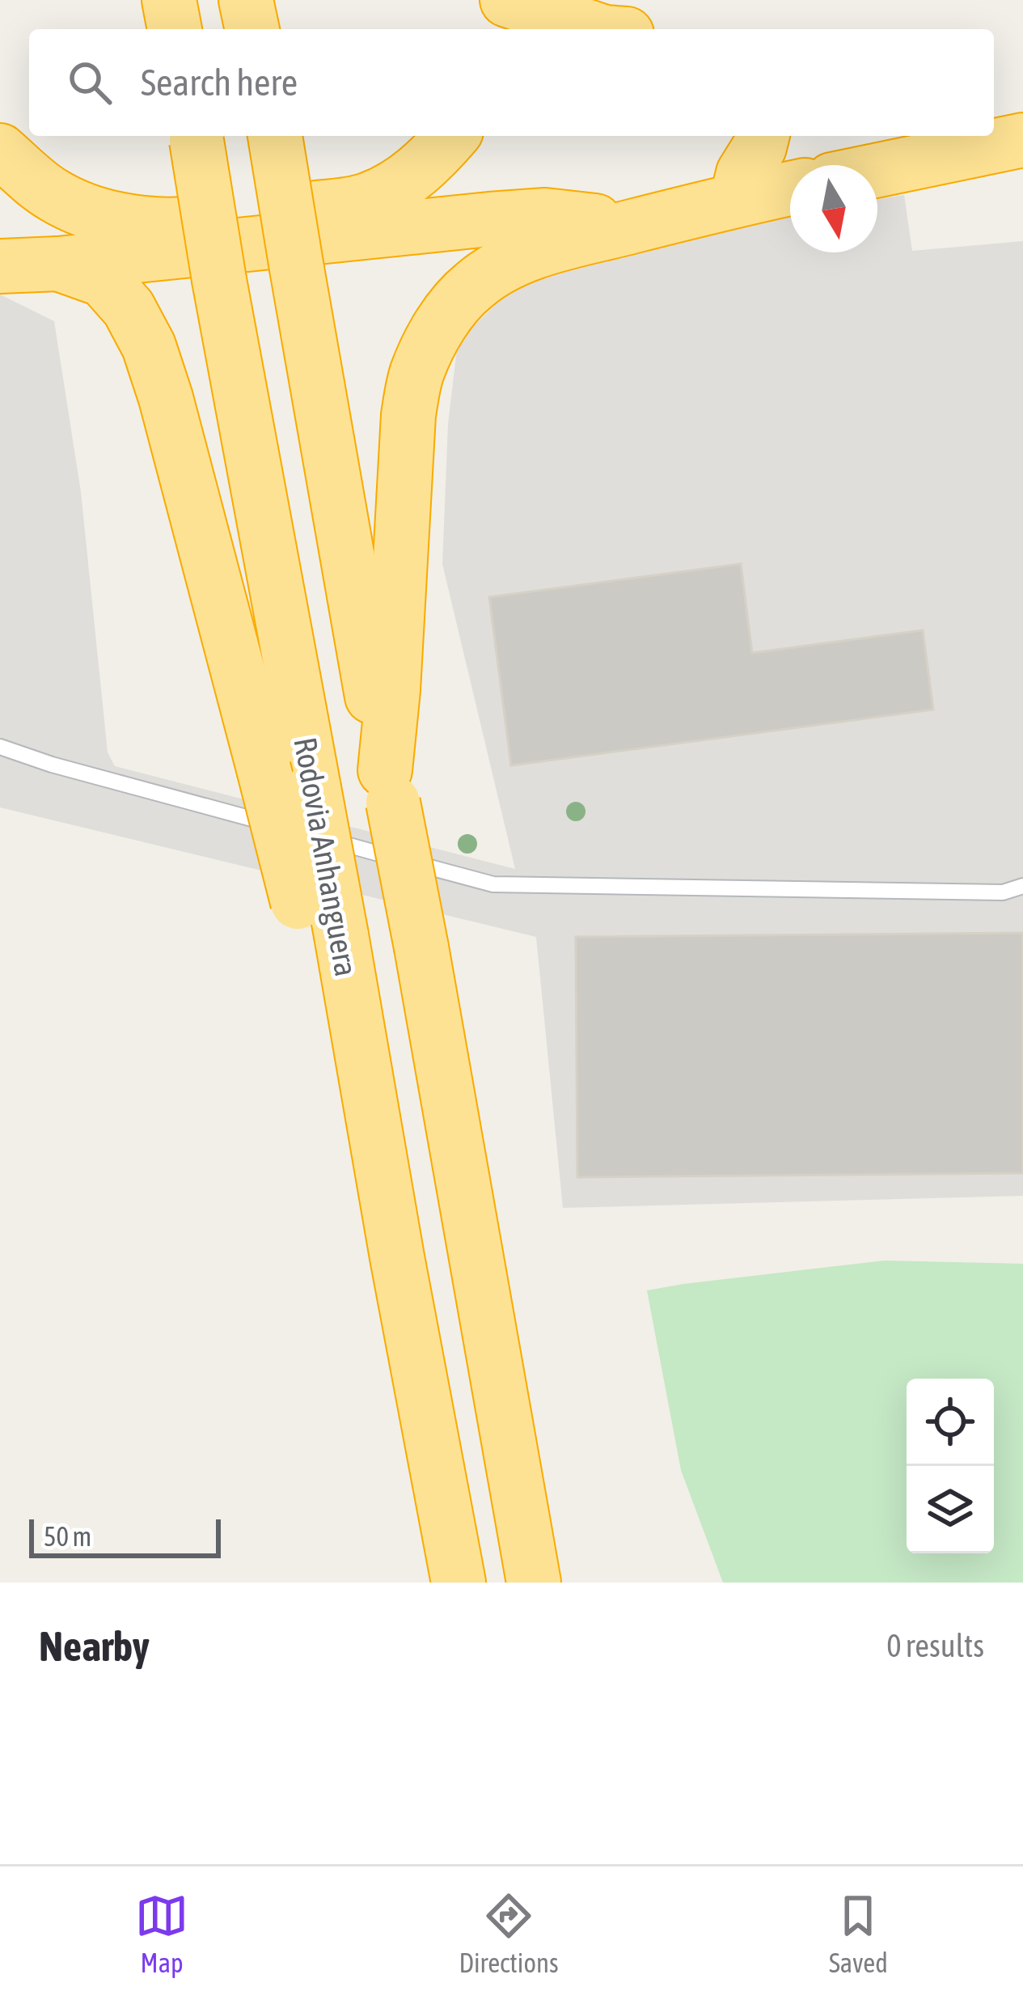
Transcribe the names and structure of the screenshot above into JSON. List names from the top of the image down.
{
  "streets": {
    "highway": ["Rodovia Anhanguera"]
  },
  "scale_bar": "50 m",
  "north": "bottom",
  "page": {
    "search": "Search here",
    "scale": "50 m",
    "heading": ["Nearby", "0 results"],
    "nav": ["Map", "Directions", "Saved"]
  }
}
